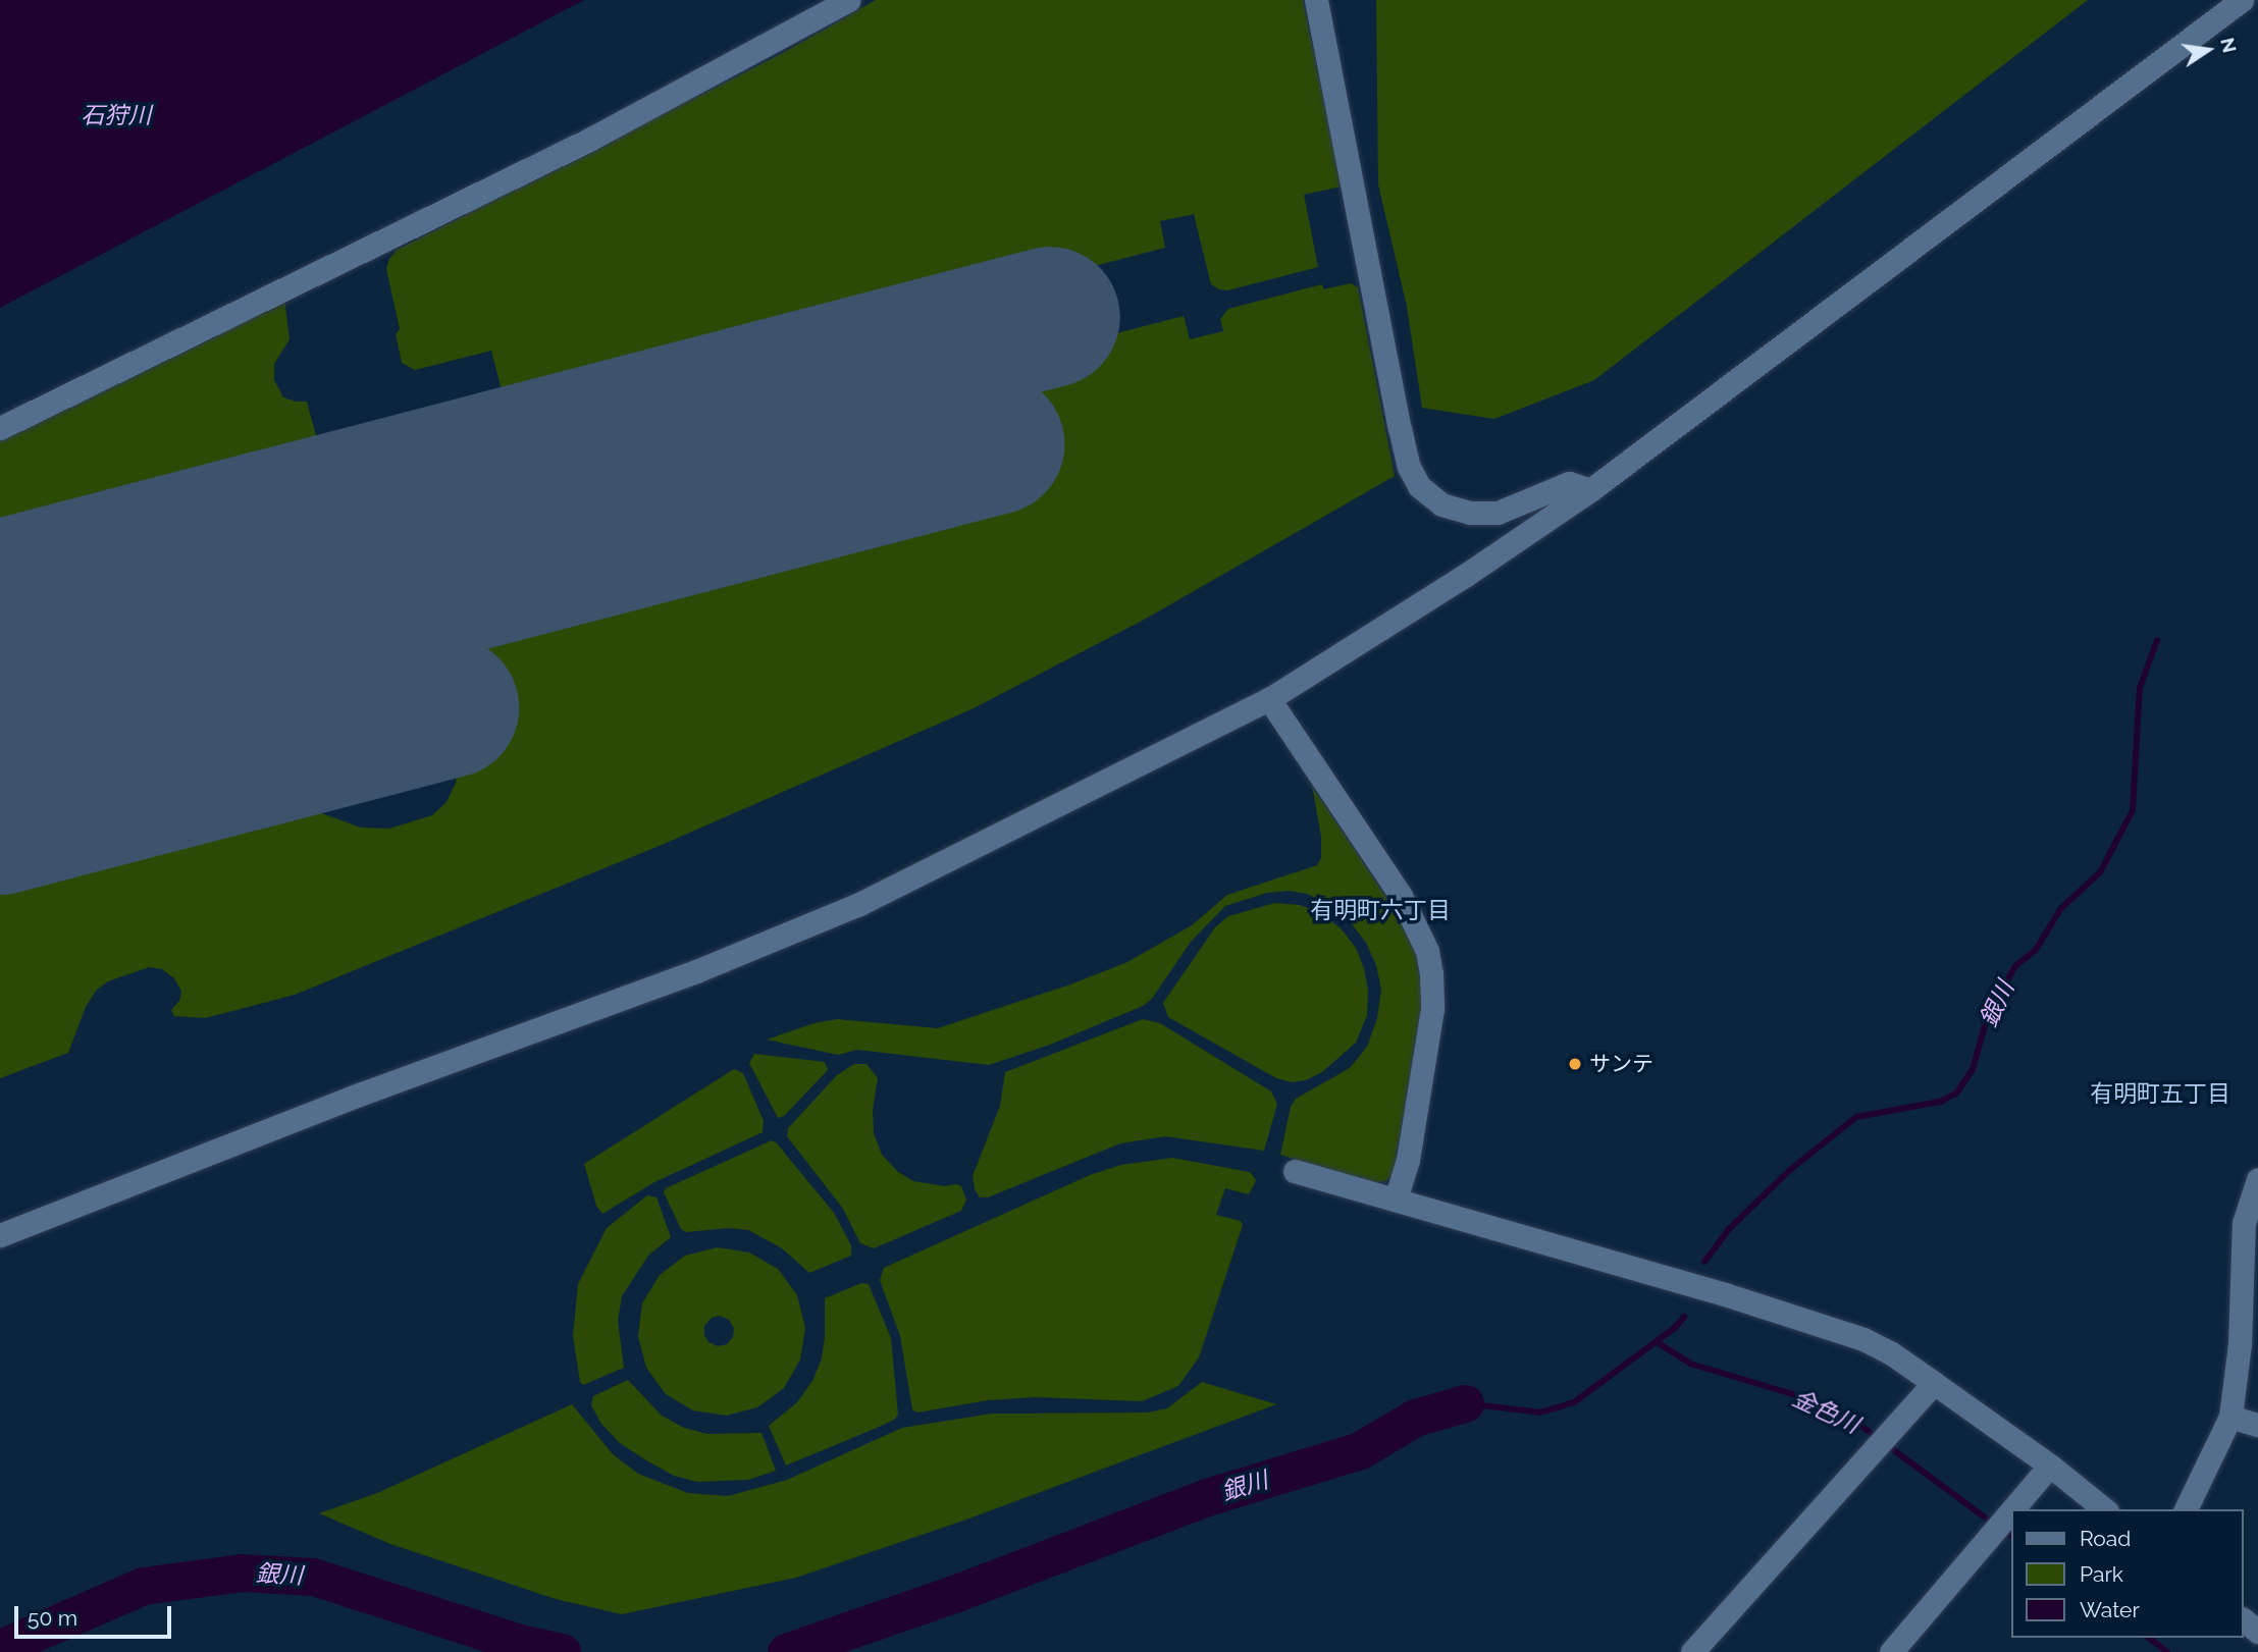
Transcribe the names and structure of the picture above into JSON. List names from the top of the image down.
{
  "districts": ["有明町六丁目", "有明町五丁目"],
  "water": ["石狩川", "銀川", "金色川"],
  "places": ["サンテ"],
  "legend": ["Road", "Park", "Water"],
  "scale_bar": "50 m",
  "north": "right"
}
